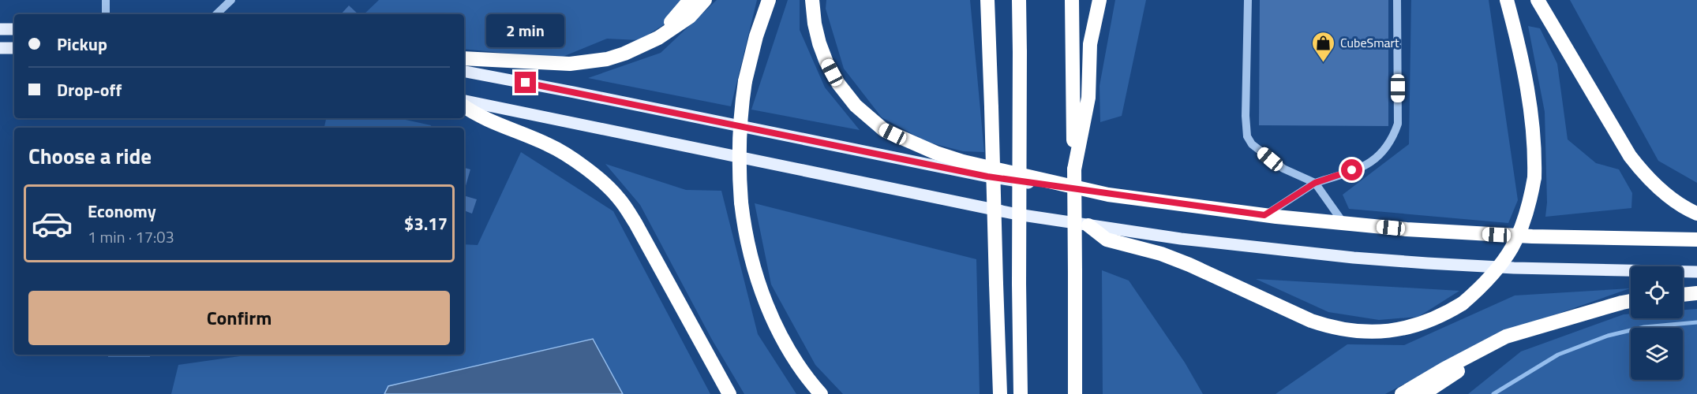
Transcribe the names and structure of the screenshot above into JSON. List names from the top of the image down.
{
  "places": {
    "shop": ["CubeSmart"]
  },
  "page": {
    "bubble": "2 min",
    "banner": ["Pickup", "Drop-off"],
    "heading": "Choose a ride",
    "list": [
      {
        "name": "Economy",
        "note": "1 min · 17:03",
        "value": "$3.17"
      }
    ],
    "buttons": "Confirm"
  }
}
